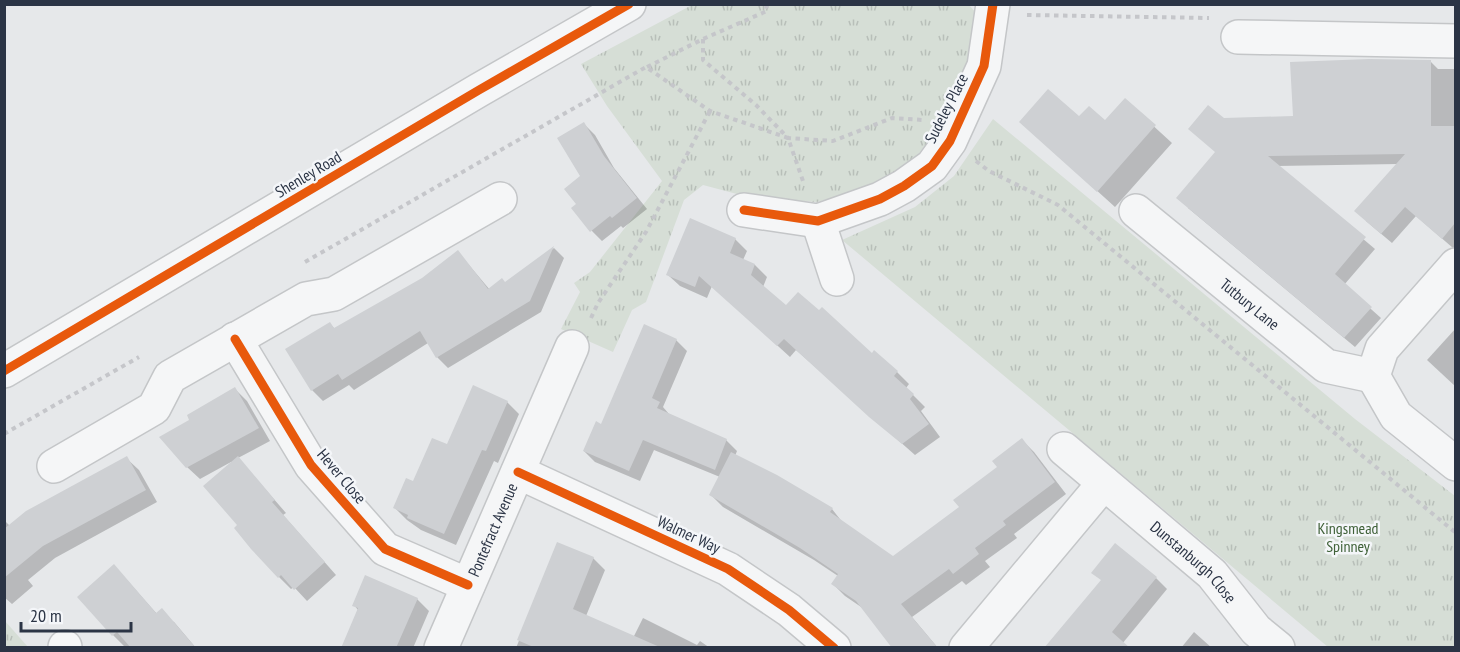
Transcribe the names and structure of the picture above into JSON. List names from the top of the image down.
{
  "streets": {
    "street": [
      "Sudeley Place",
      "Shenley Road",
      "Tutbury Lane",
      "Hever Close",
      "Pontefract Avenue",
      "Walmer Way",
      "Dunstanburgh Close"
    ]
  },
  "crossings": [
    ["Hever Close", "Pontefract Avenue"],
    ["Pontefract Avenue", "Walmer Way"]
  ],
  "parks": ["Kingsmead Spinney"],
  "scale_bar": "20 m"
}
